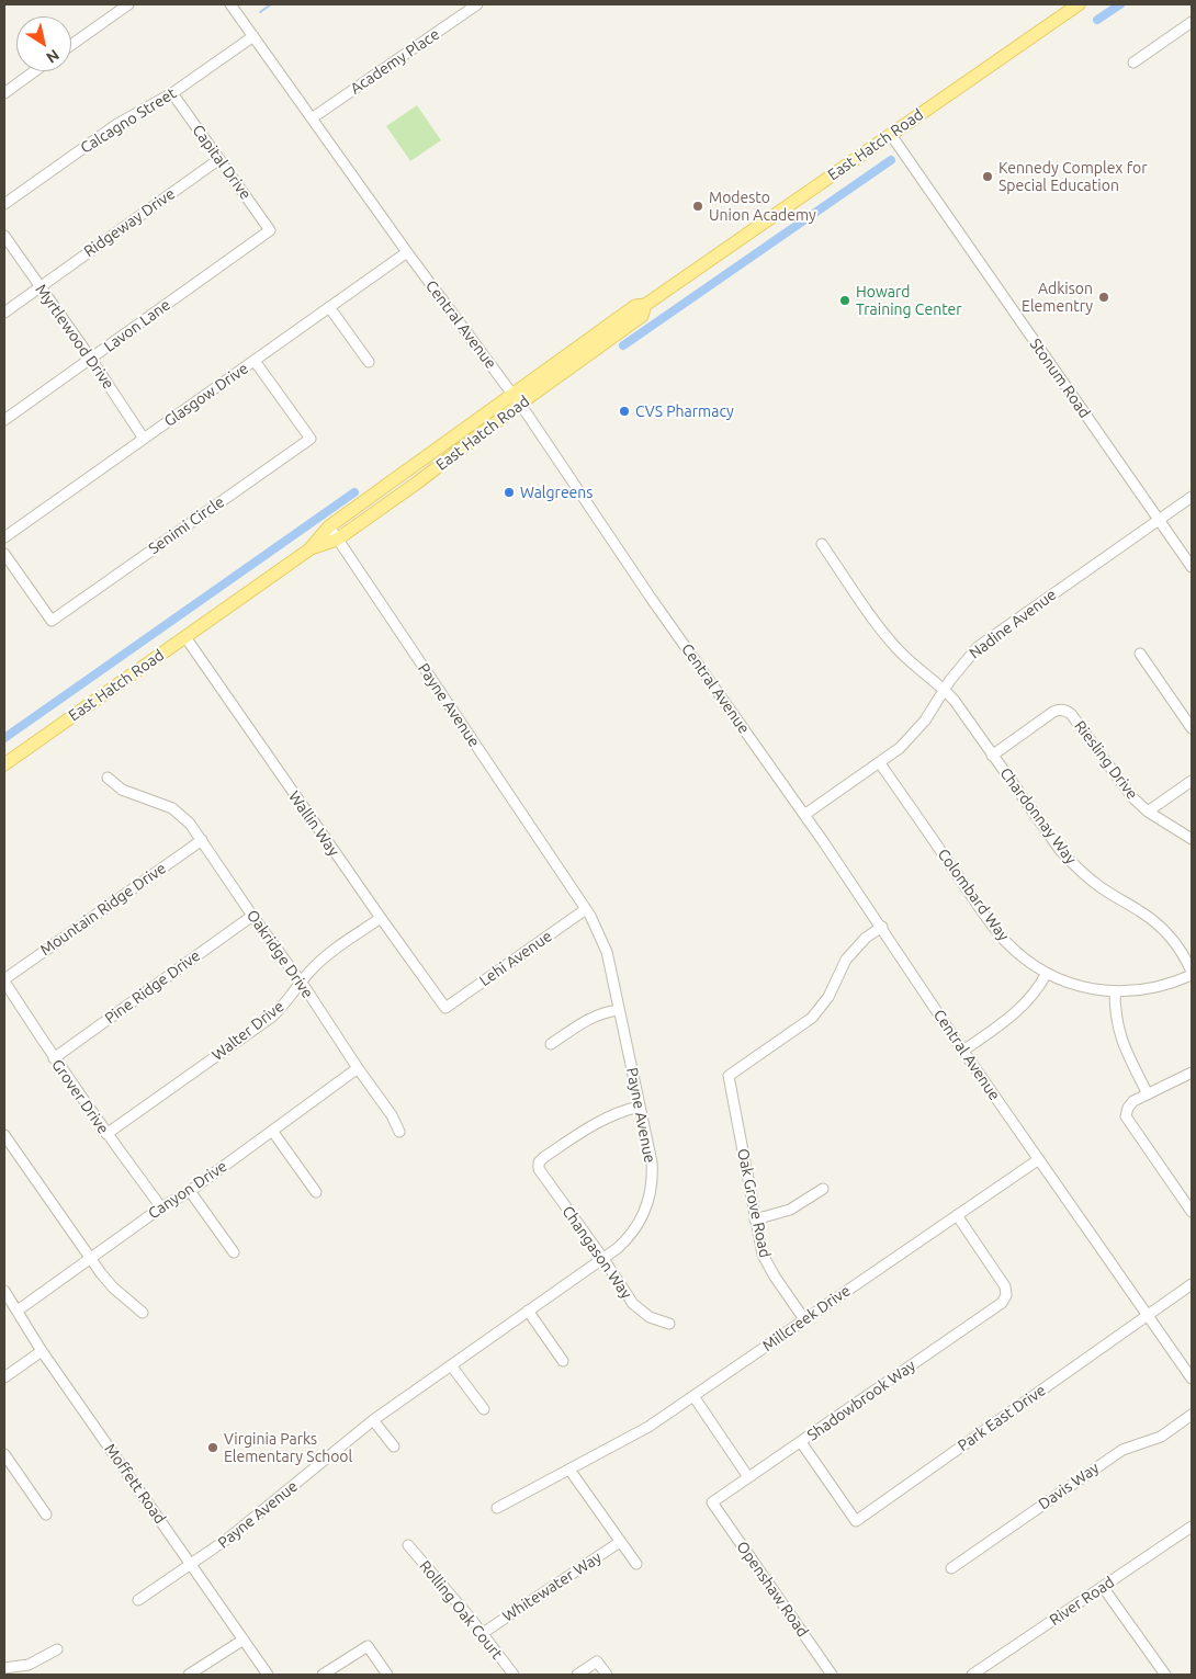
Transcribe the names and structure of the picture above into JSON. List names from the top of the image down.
{
  "streets": {
    "main road": ["East Hatch Road"],
    "street": [
      "Academy Place",
      "Calcagno Street",
      "Capital Drive",
      "Ridgeway Drive",
      "Central Avenue",
      "Lavon Lane",
      "Myrtlewood Drive",
      "Stonum Road",
      "Glasgow Drive",
      "Senimi Circle",
      "Nadine Avenue",
      "Payne Avenue",
      "Riesling Drive",
      "Chardonnay Way",
      "Wallin Way",
      "Colombard Way",
      "Mountain Ridge Drive",
      "Oakridge Drive",
      "Lehi Avenue",
      "Pine Ridge Drive",
      "Walter Drive",
      "Grover Drive",
      "Canyon Drive",
      "Oak Grove Road",
      "Changason Way",
      "Millcreek Drive",
      "Shadowbrook Way",
      "Park East Drive",
      "Moffett Road",
      "Davis Way",
      "Whitewater Way",
      "Openshaw Road",
      "River Road",
      "Rolling Oak Court"
    ]
  },
  "crossings": [
    ["Academy Place", "Central Avenue"],
    ["Calcagno Street", "Capital Drive"],
    ["Calcagno Street", "Central Avenue"],
    ["East Hatch Road", "Central Avenue"],
    ["East Hatch Road", "Stonum Road"],
    ["East Hatch Road", "Payne Avenue"],
    ["East Hatch Road", "Wallin Way"],
    ["Capital Drive", "Ridgeway Drive"],
    ["Capital Drive", "Lavon Lane"],
    ["Ridgeway Drive", "Myrtlewood Drive"],
    ["Central Avenue", "Glasgow Drive"],
    ["Central Avenue", "Nadine Avenue"],
    ["Central Avenue", "Oak Grove Road"],
    ["Central Avenue", "Millcreek Drive"],
    ["Central Avenue", "Park East Drive"],
    ["Lavon Lane", "Myrtlewood Drive"],
    ["Myrtlewood Drive", "Glasgow Drive"],
    ["Stonum Road", "Nadine Avenue"],
    ["Glasgow Drive", "Senimi Circle"],
    ["Nadine Avenue", "Chardonnay Way"],
    ["Nadine Avenue", "Colombard Way"],
    ["Payne Avenue", "Lehi Avenue"],
    ["Payne Avenue", "Changason Way"],
    ["Payne Avenue", "Moffett Road"],
    ["Riesling Drive", "Chardonnay Way"],
    ["Chardonnay Way", "Colombard Way"],
    ["Wallin Way", "Lehi Avenue"],
    ["Wallin Way", "Walter Drive"],
    ["Mountain Ridge Drive", "Oakridge Drive"],
    ["Mountain Ridge Drive", "Grover Drive"],
    ["Oakridge Drive", "Pine Ridge Drive"],
    ["Oakridge Drive", "Walter Drive"],
    ["Oakridge Drive", "Canyon Drive"],
    ["Pine Ridge Drive", "Grover Drive"],
    ["Walter Drive", "Grover Drive"],
    ["Grover Drive", "Canyon Drive"],
    ["Canyon Drive", "Moffett Road"],
    ["Oak Grove Road", "Millcreek Drive"],
    ["Millcreek Drive", "Shadowbrook Way"],
    ["Shadowbrook Way", "Park East Drive"],
    ["Shadowbrook Way", "Openshaw Road"],
    ["Whitewater Way", "Rolling Oak Court"]
  ],
  "places": [
    "Kennedy Complex for Special Education",
    "Modesto Union Academy",
    "Adkison Elementry",
    "Howard Training Center",
    "CVS Pharmacy",
    "Walgreens",
    "Virginia Parks Elementary School"
  ],
  "north": "bottom right"
}
